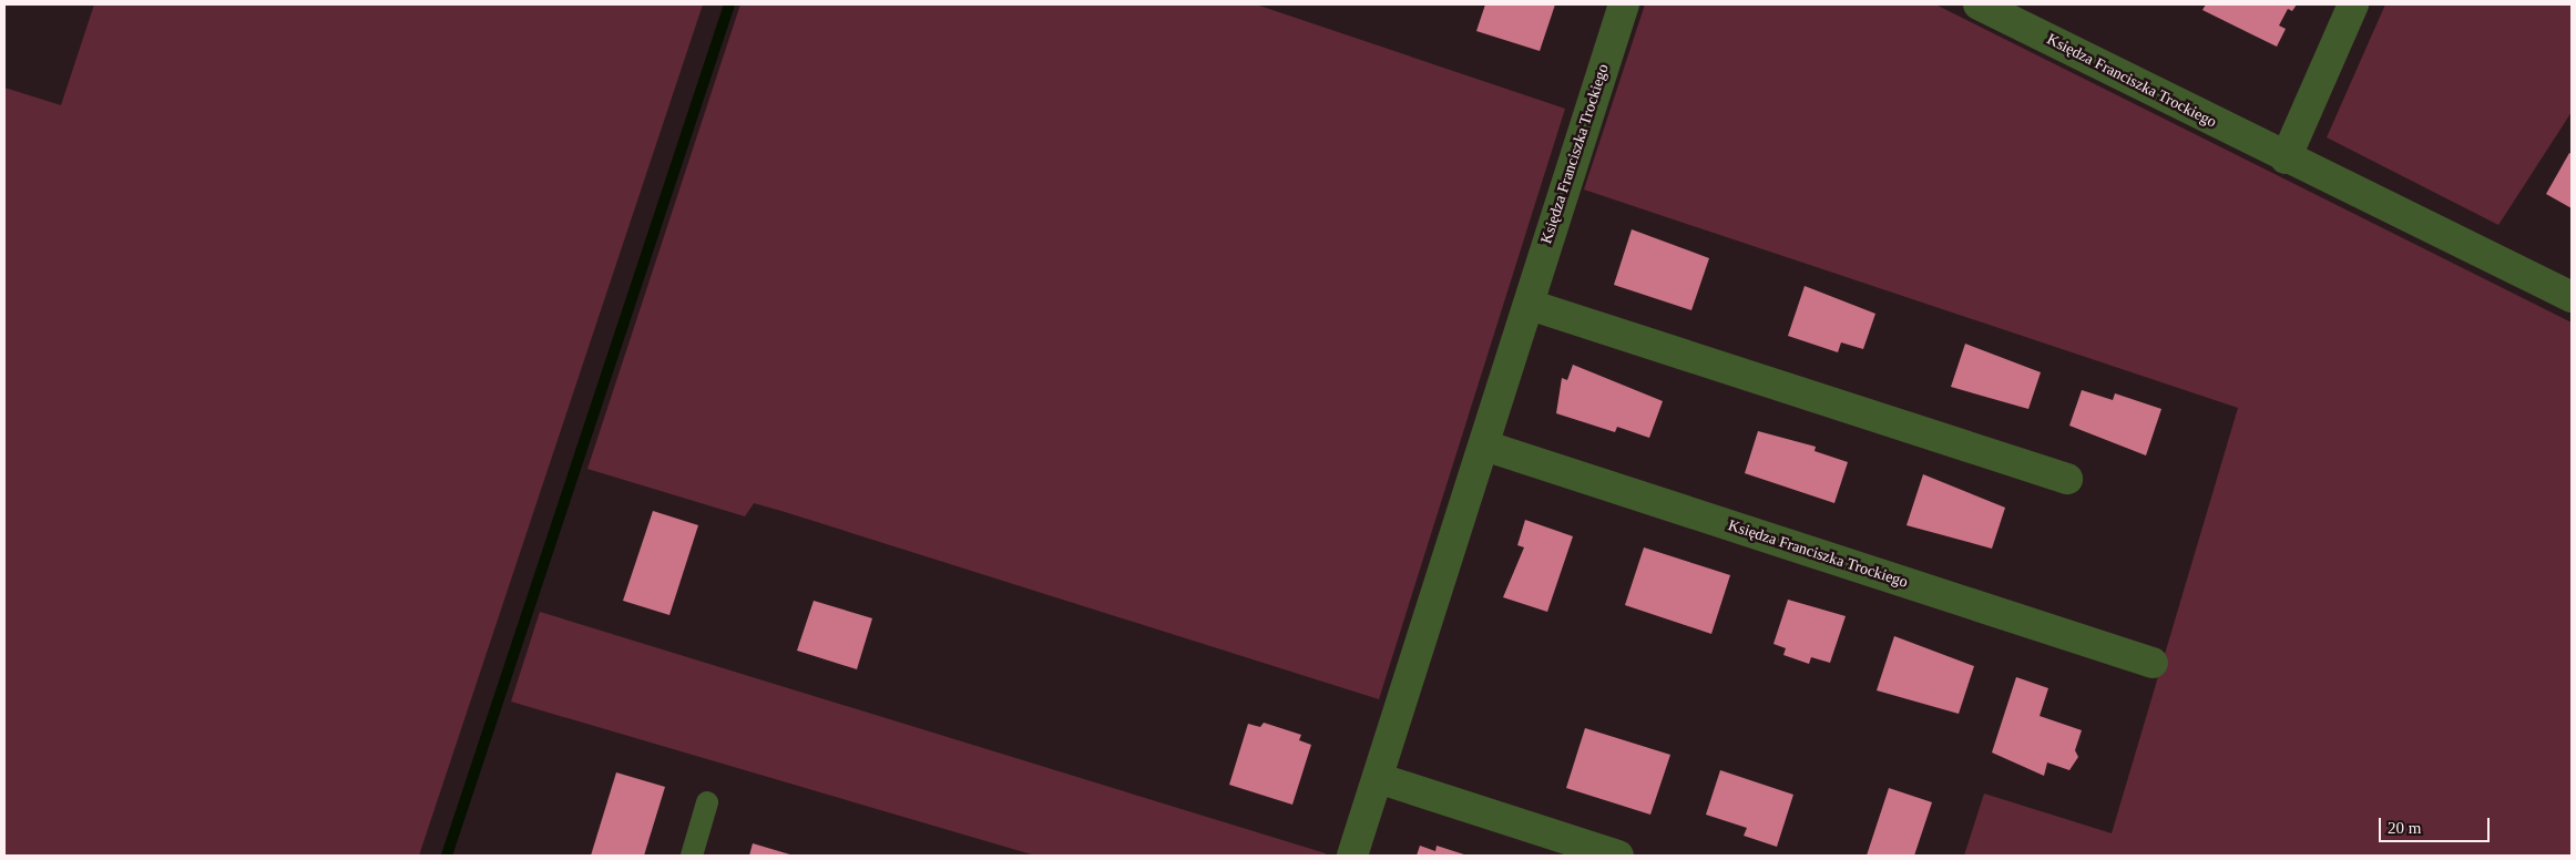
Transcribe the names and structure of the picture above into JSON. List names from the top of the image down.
{
  "streets": {
    "street": ["Księdza Franciszka Trockiego"]
  },
  "scale_bar": "20 m"
}
